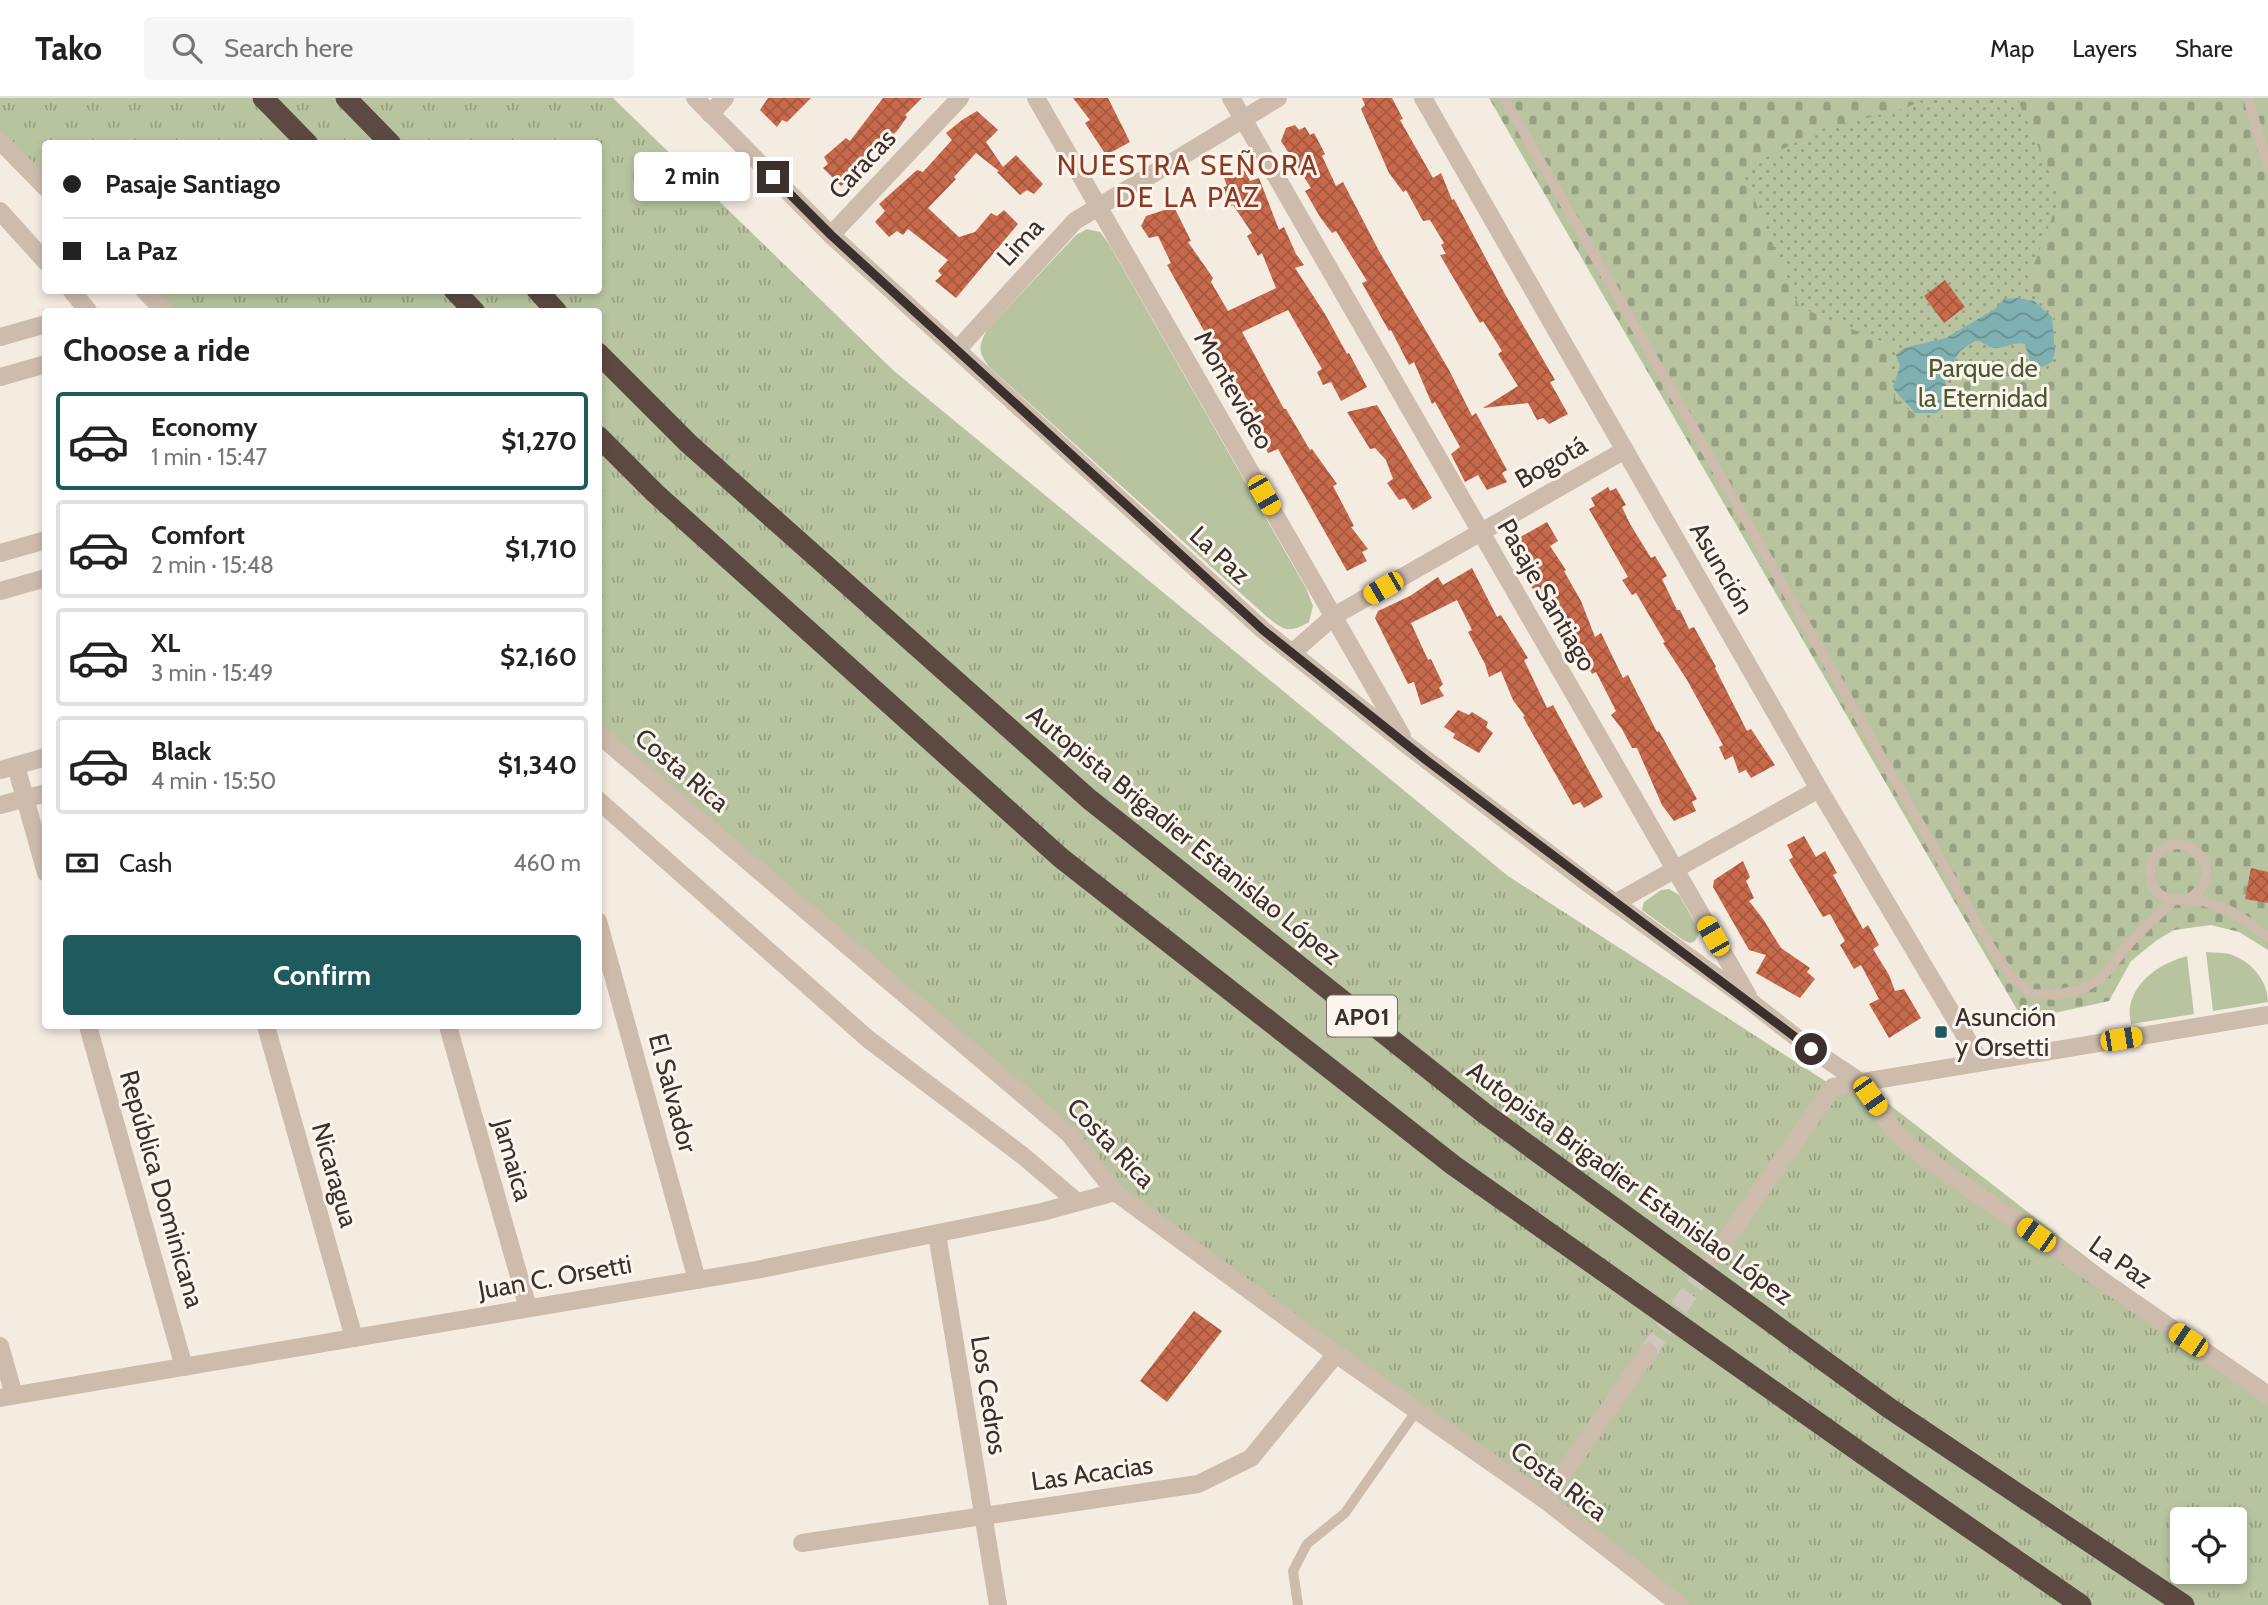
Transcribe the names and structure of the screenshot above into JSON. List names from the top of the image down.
{
  "streets": {
    "highway": ["Autopista Brigadier Estanislao López", "AP01"],
    "street": [
      "Caracas",
      "Lima",
      "Montevideo",
      "Bogotá",
      "La Paz",
      "Asunción",
      "Pasaje Santiago",
      "Costa Rica",
      "El Salvador",
      "Jamaica",
      "Nicaragua",
      "República Dominicana",
      "Juan C. Orsetti",
      "Los Cedros",
      "Las Acacias"
    ]
  },
  "crossings": [
    ["Caracas", "La Paz"],
    ["Lima", "Montevideo"],
    ["Lima", "La Paz"],
    ["Lima", "Pasaje Santiago"],
    ["Montevideo", "Bogotá"],
    ["Montevideo", "La Paz"],
    ["Bogotá", "La Paz"],
    ["Bogotá", "Asunción"],
    ["Bogotá", "Pasaje Santiago"],
    ["La Paz", "Pasaje Santiago"],
    ["Costa Rica", "Juan C. Orsetti"],
    ["Costa Rica", "Las Acacias"],
    ["El Salvador", "Juan C. Orsetti"],
    ["Jamaica", "Juan C. Orsetti"],
    ["Nicaragua", "Juan C. Orsetti"],
    ["República Dominicana", "Juan C. Orsetti"],
    ["Juan C. Orsetti", "Los Cedros"],
    ["Los Cedros", "Las Acacias"]
  ],
  "districts": ["NUESTRA SEÑORA DE LA PAZ"],
  "parks": ["Parque de la Eternidad"],
  "places": {
    "transit": ["Asunción y Orsetti"]
  },
  "page": {
    "header": "Tako",
    "search": "Search here",
    "nav": ["Map", "Layers", "Share"],
    "banner": ["Pasaje Santiago", "La Paz"],
    "bubble": "2 min",
    "heading": "Choose a ride",
    "list": [
      {
        "name": "Economy",
        "note": "1 min · 15:47",
        "value": "$1,270"
      },
      {
        "name": "Comfort",
        "note": "2 min · 15:48",
        "value": "$1,710"
      },
      {
        "name": "XL",
        "note": "3 min · 15:49",
        "value": "$2,160"
      },
      {
        "name": "Black",
        "note": "4 min · 15:50",
        "value": "$1,340"
      }
    ],
    "pay": ["Cash", "460 m"],
    "buttons": "Confirm"
  }
}
